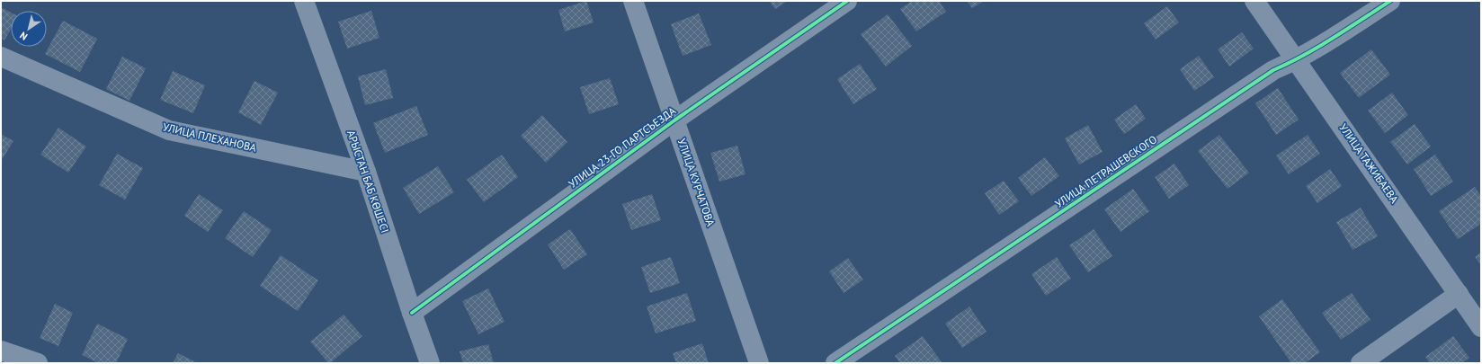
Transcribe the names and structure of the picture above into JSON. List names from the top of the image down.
{
  "streets": {
    "street": [
      "УЛИЦА ПЛЕХАНОВА",
      "УЛИЦА 23-ГО ПАРТСЪЕЗДА",
      "УЛИЦА ТАЖИБАЕВА",
      "УЛИЦА ПЕТРАШЕВСКОГО",
      "АРЫСТАН БАБ КӨШЕСІ",
      "УЛИЦА КУРЧАТОВА"
    ]
  },
  "crossings": [
    ["УЛИЦА ПЛЕХАНОВА", "АРЫСТАН БАБ КӨШЕСІ"],
    ["УЛИЦА 23-ГО ПАРТСЪЕЗДА", "АРЫСТАН БАБ КӨШЕСІ"],
    ["УЛИЦА 23-ГО ПАРТСЪЕЗДА", "УЛИЦА КУРЧАТОВА"],
    ["УЛИЦА ТАЖИБАЕВА", "УЛИЦА ПЕТРАШЕВСКОГО"]
  ],
  "north": "bottom left"
}
